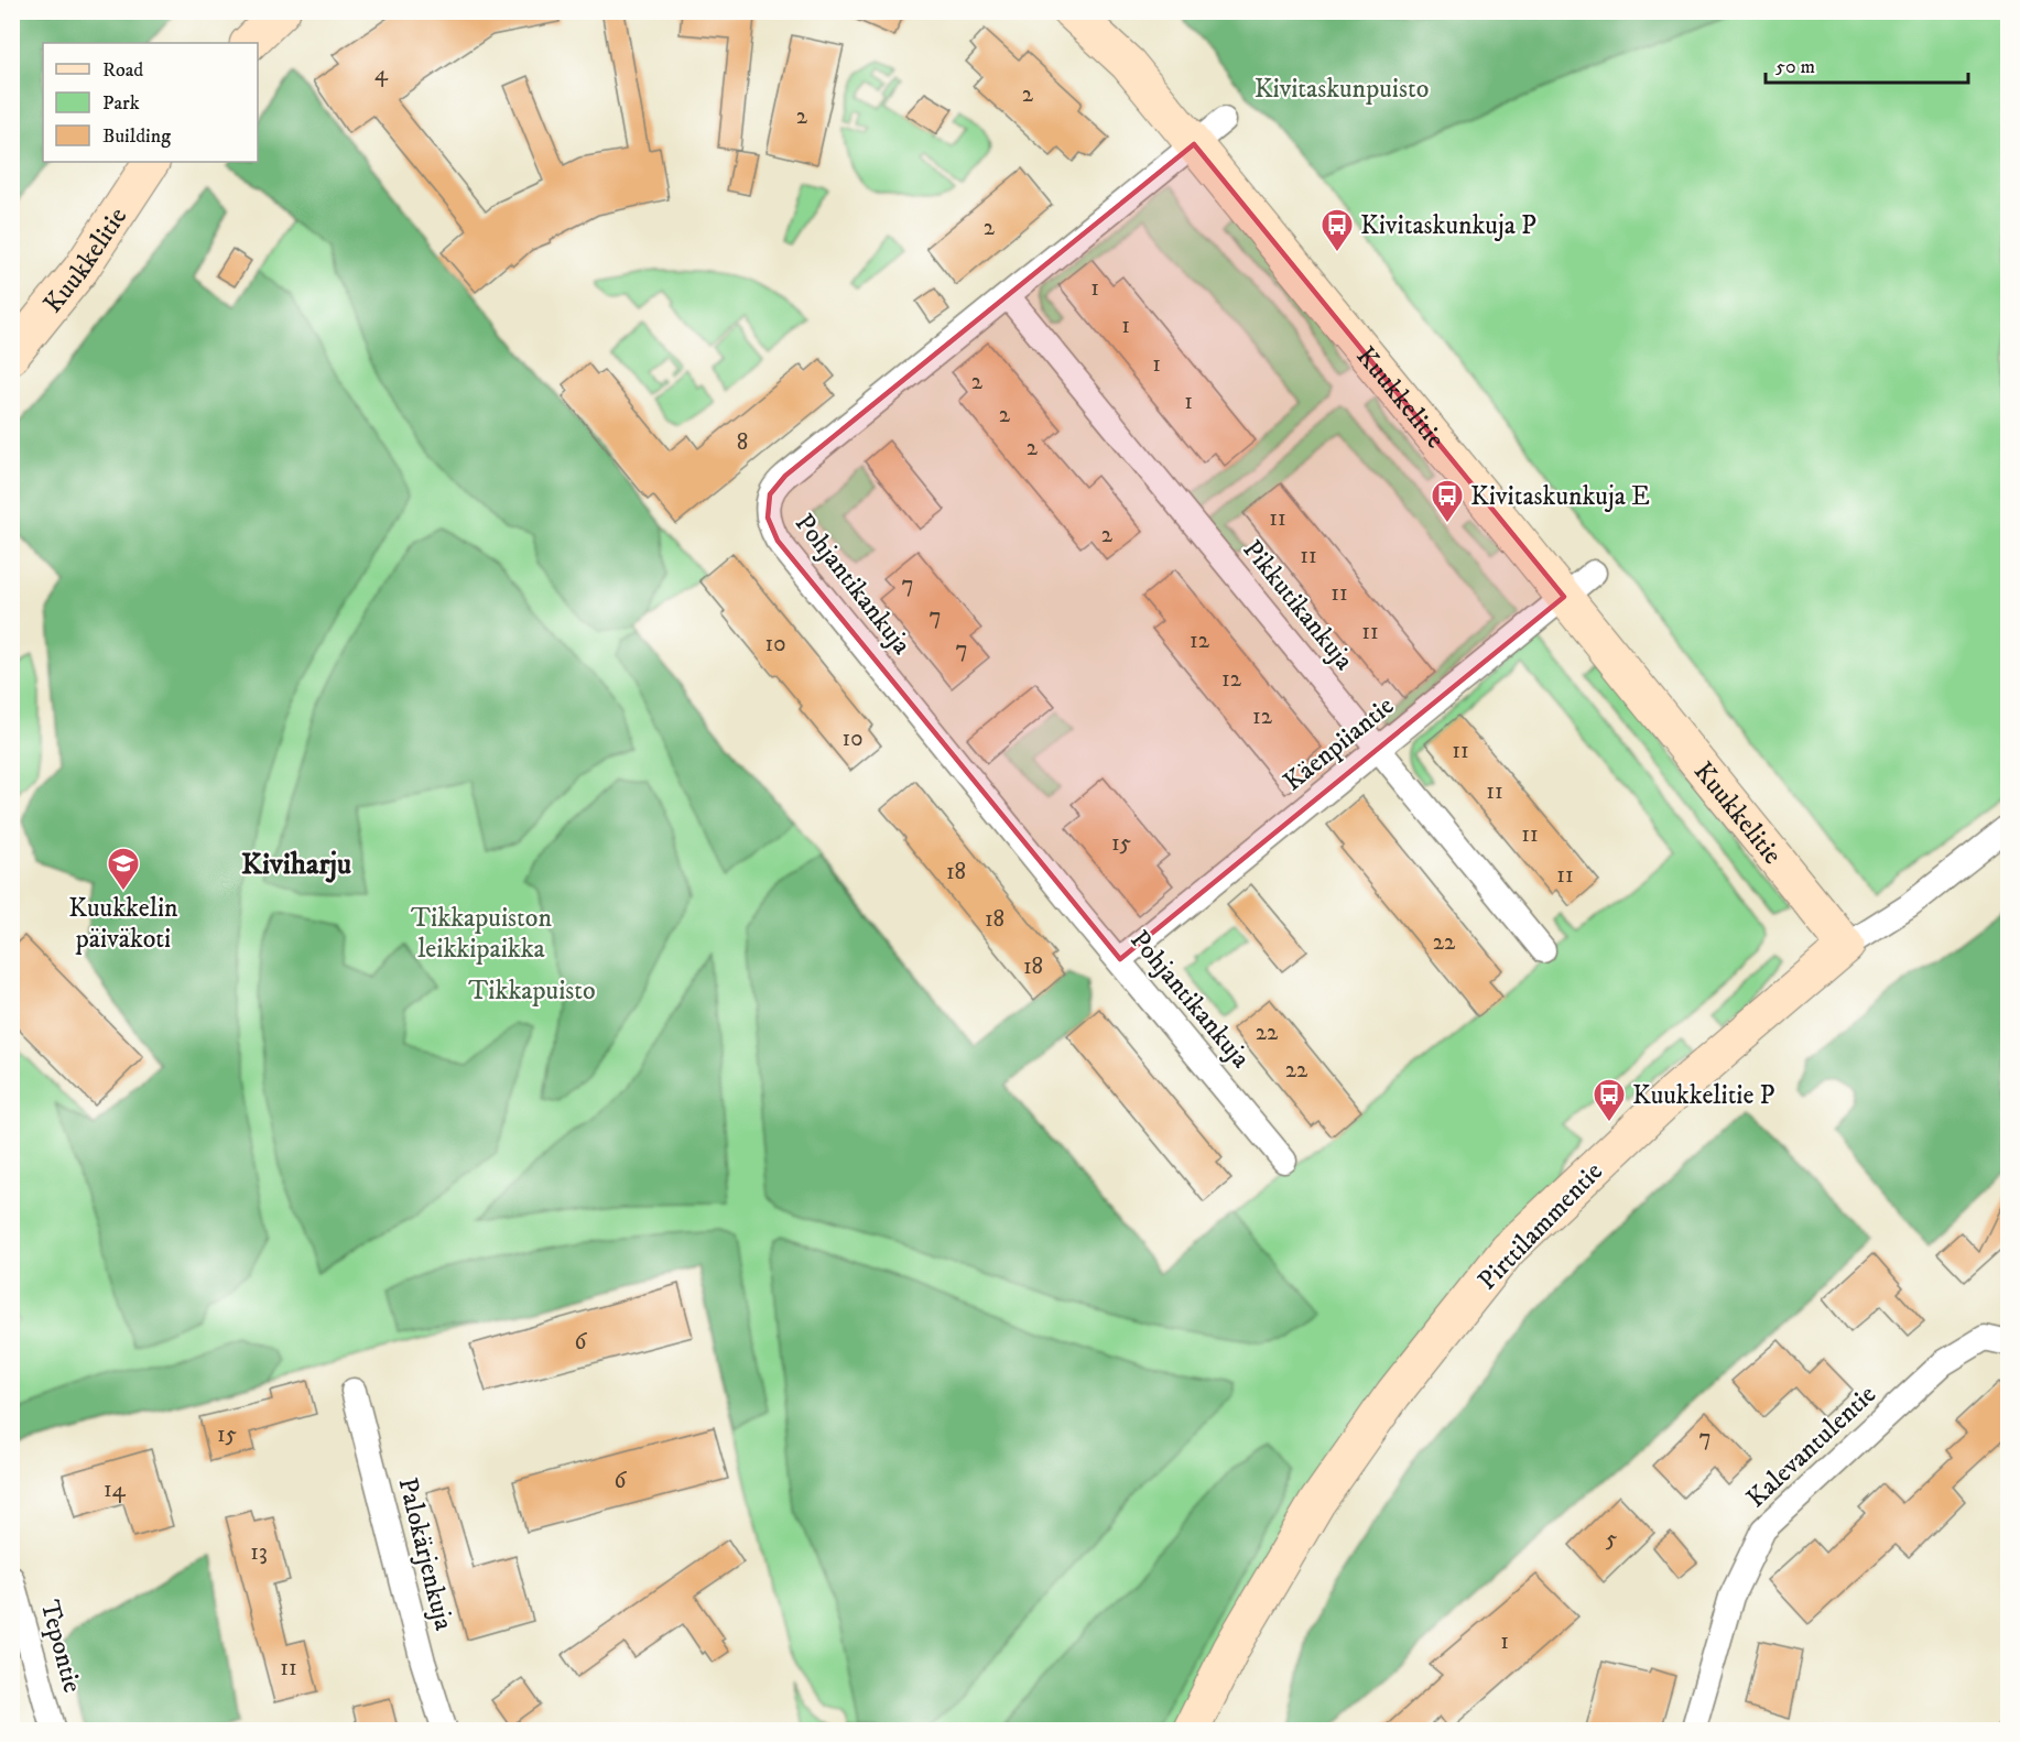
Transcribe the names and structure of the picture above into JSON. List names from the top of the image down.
{
  "streets": {
    "street": [
      "Kuukkelitie",
      "Pohjantikankuja",
      "Pikkutikankuja",
      "Käenpiiantie",
      "Pirttilammentie",
      "Kalevantulentie",
      "Palokärjenkuja",
      "Tepontie"
    ]
  },
  "crossings": [
    ["Kuukkelitie", "Pohjantikankuja"],
    ["Kuukkelitie", "Käenpiiantie"],
    ["Kuukkelitie", "Pirttilammentie"],
    ["Pohjantikankuja", "Pikkutikankuja"],
    ["Pohjantikankuja", "Käenpiiantie"],
    ["Pikkutikankuja", "Käenpiiantie"]
  ],
  "districts": ["Kiviharju"],
  "parks": ["Kivitaskunpuisto", "Tikkapuiston leikkipaikka", "Tikkapuisto"],
  "places": {
    "bus stop": ["Kivitaskunkuja P", "Kivitaskunkuja E", "Kuukkelitie P"],
    "school or university": ["Kuukkelin päiväkoti"]
  },
  "house_numbers": [
    "4",
    "2",
    "2",
    "2",
    "1",
    "1",
    "1",
    "2",
    "1",
    "2",
    "8",
    "2",
    "11",
    "2",
    "11",
    "7",
    "11",
    "7",
    "11",
    "12",
    "10",
    "7",
    "12",
    "12",
    "10",
    "11",
    "11",
    "11",
    "15",
    "18",
    "11",
    "18",
    "22",
    "18",
    "22",
    "22",
    "6",
    "15",
    "7",
    "6",
    "14",
    "5",
    "13",
    "1",
    "11"
  ],
  "legend": ["Road", "Park", "Building"],
  "scale_bar": "50 m"
}
